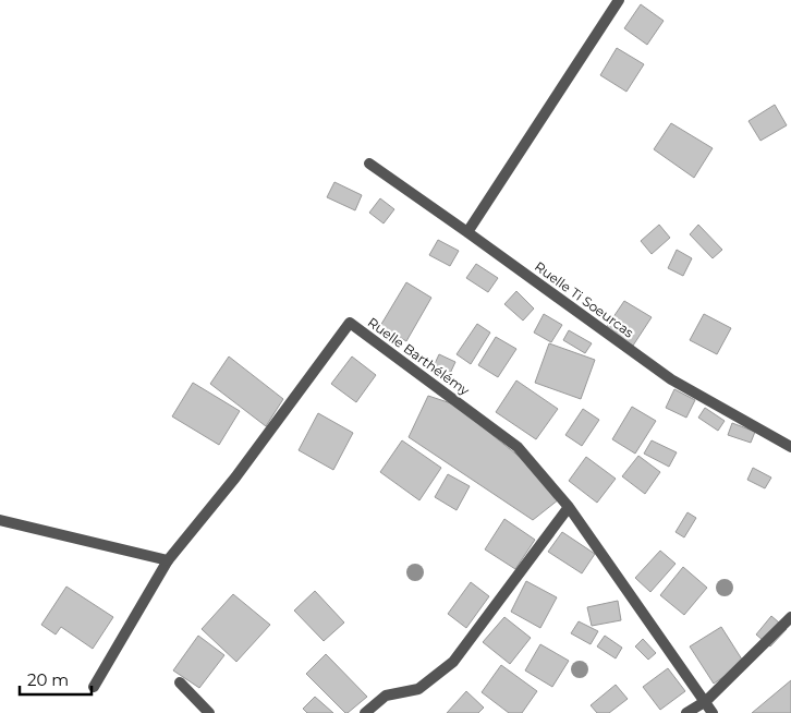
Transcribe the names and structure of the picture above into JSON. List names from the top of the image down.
{
  "streets": {
    "street": ["Ruelle Ti Soeurcas", "Ruelle Barthélémy"]
  },
  "scale_bar": "20 m"
}
